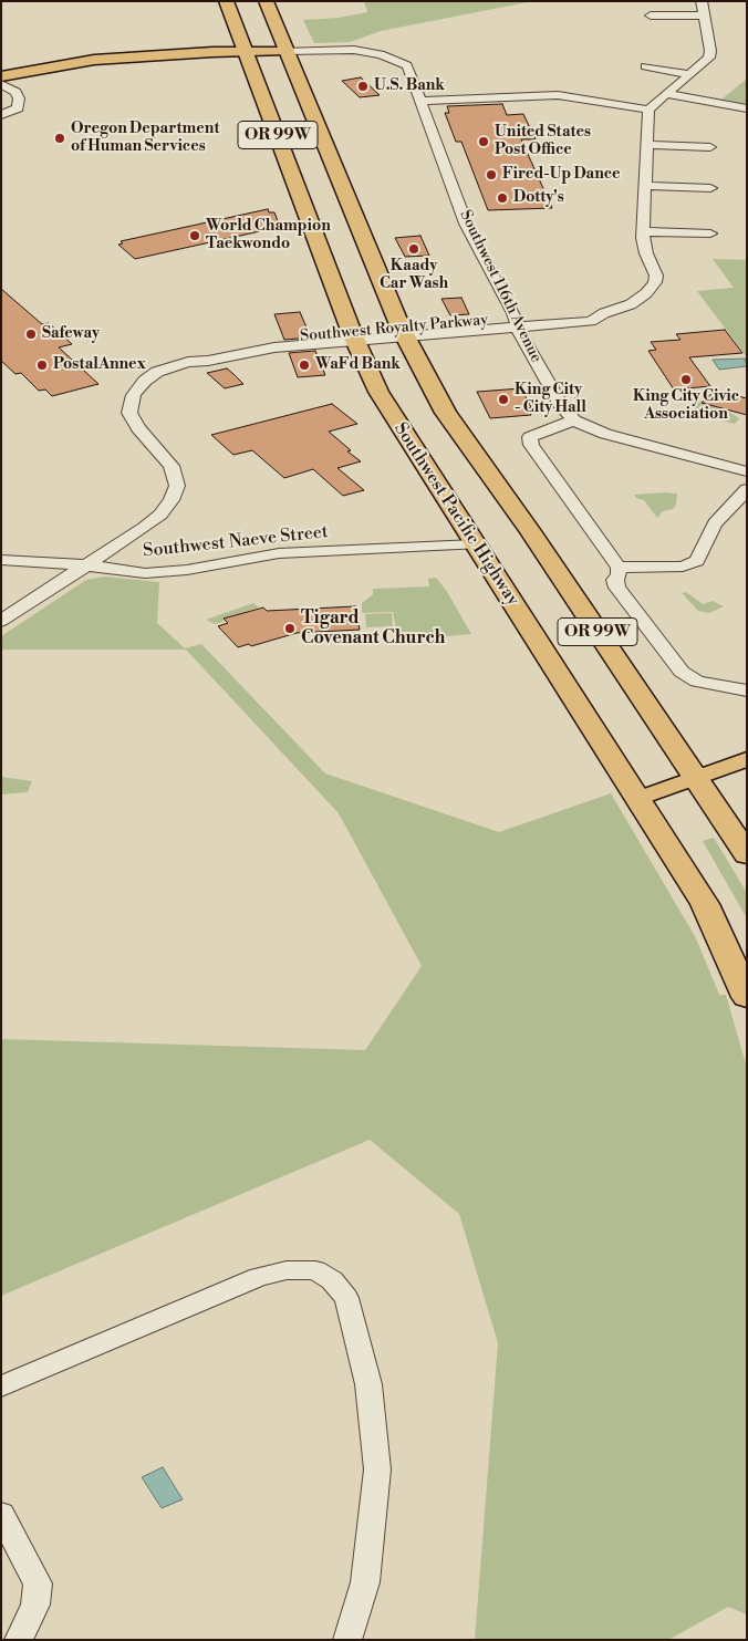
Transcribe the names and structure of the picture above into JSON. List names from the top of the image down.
{
  "streets": {
    "highway": ["OR 99W", "Southwest Pacific Highway"],
    "street": ["Southwest 116th Avenue", "Southwest Royalty Parkway", "Southwest Naeve Street"]
  },
  "crossings": [
    ["OR 99W", "Southwest 116th Avenue"],
    ["OR 99W", "Southwest Royalty Parkway"],
    ["Southwest 116th Avenue", "Southwest Royalty Parkway"],
    ["Southwest Royalty Parkway", "Southwest Pacific Highway"],
    ["Southwest Royalty Parkway", "Southwest Naeve Street"],
    ["Southwest Pacific Highway", "Southwest Naeve Street"]
  ],
  "places": [
    "U.S. Bank",
    "Oregon Department of Human Services",
    "United States Post Office",
    "Fired-Up Dance",
    "Dotty's",
    "World Champion Taekwondo",
    "Kaady Car Wash",
    "Safeway",
    "PostalAnnex",
    "WaFd Bank",
    "King City Civic Association",
    "King City - City Hall",
    "Tigard Covenant Church"
  ]
}
